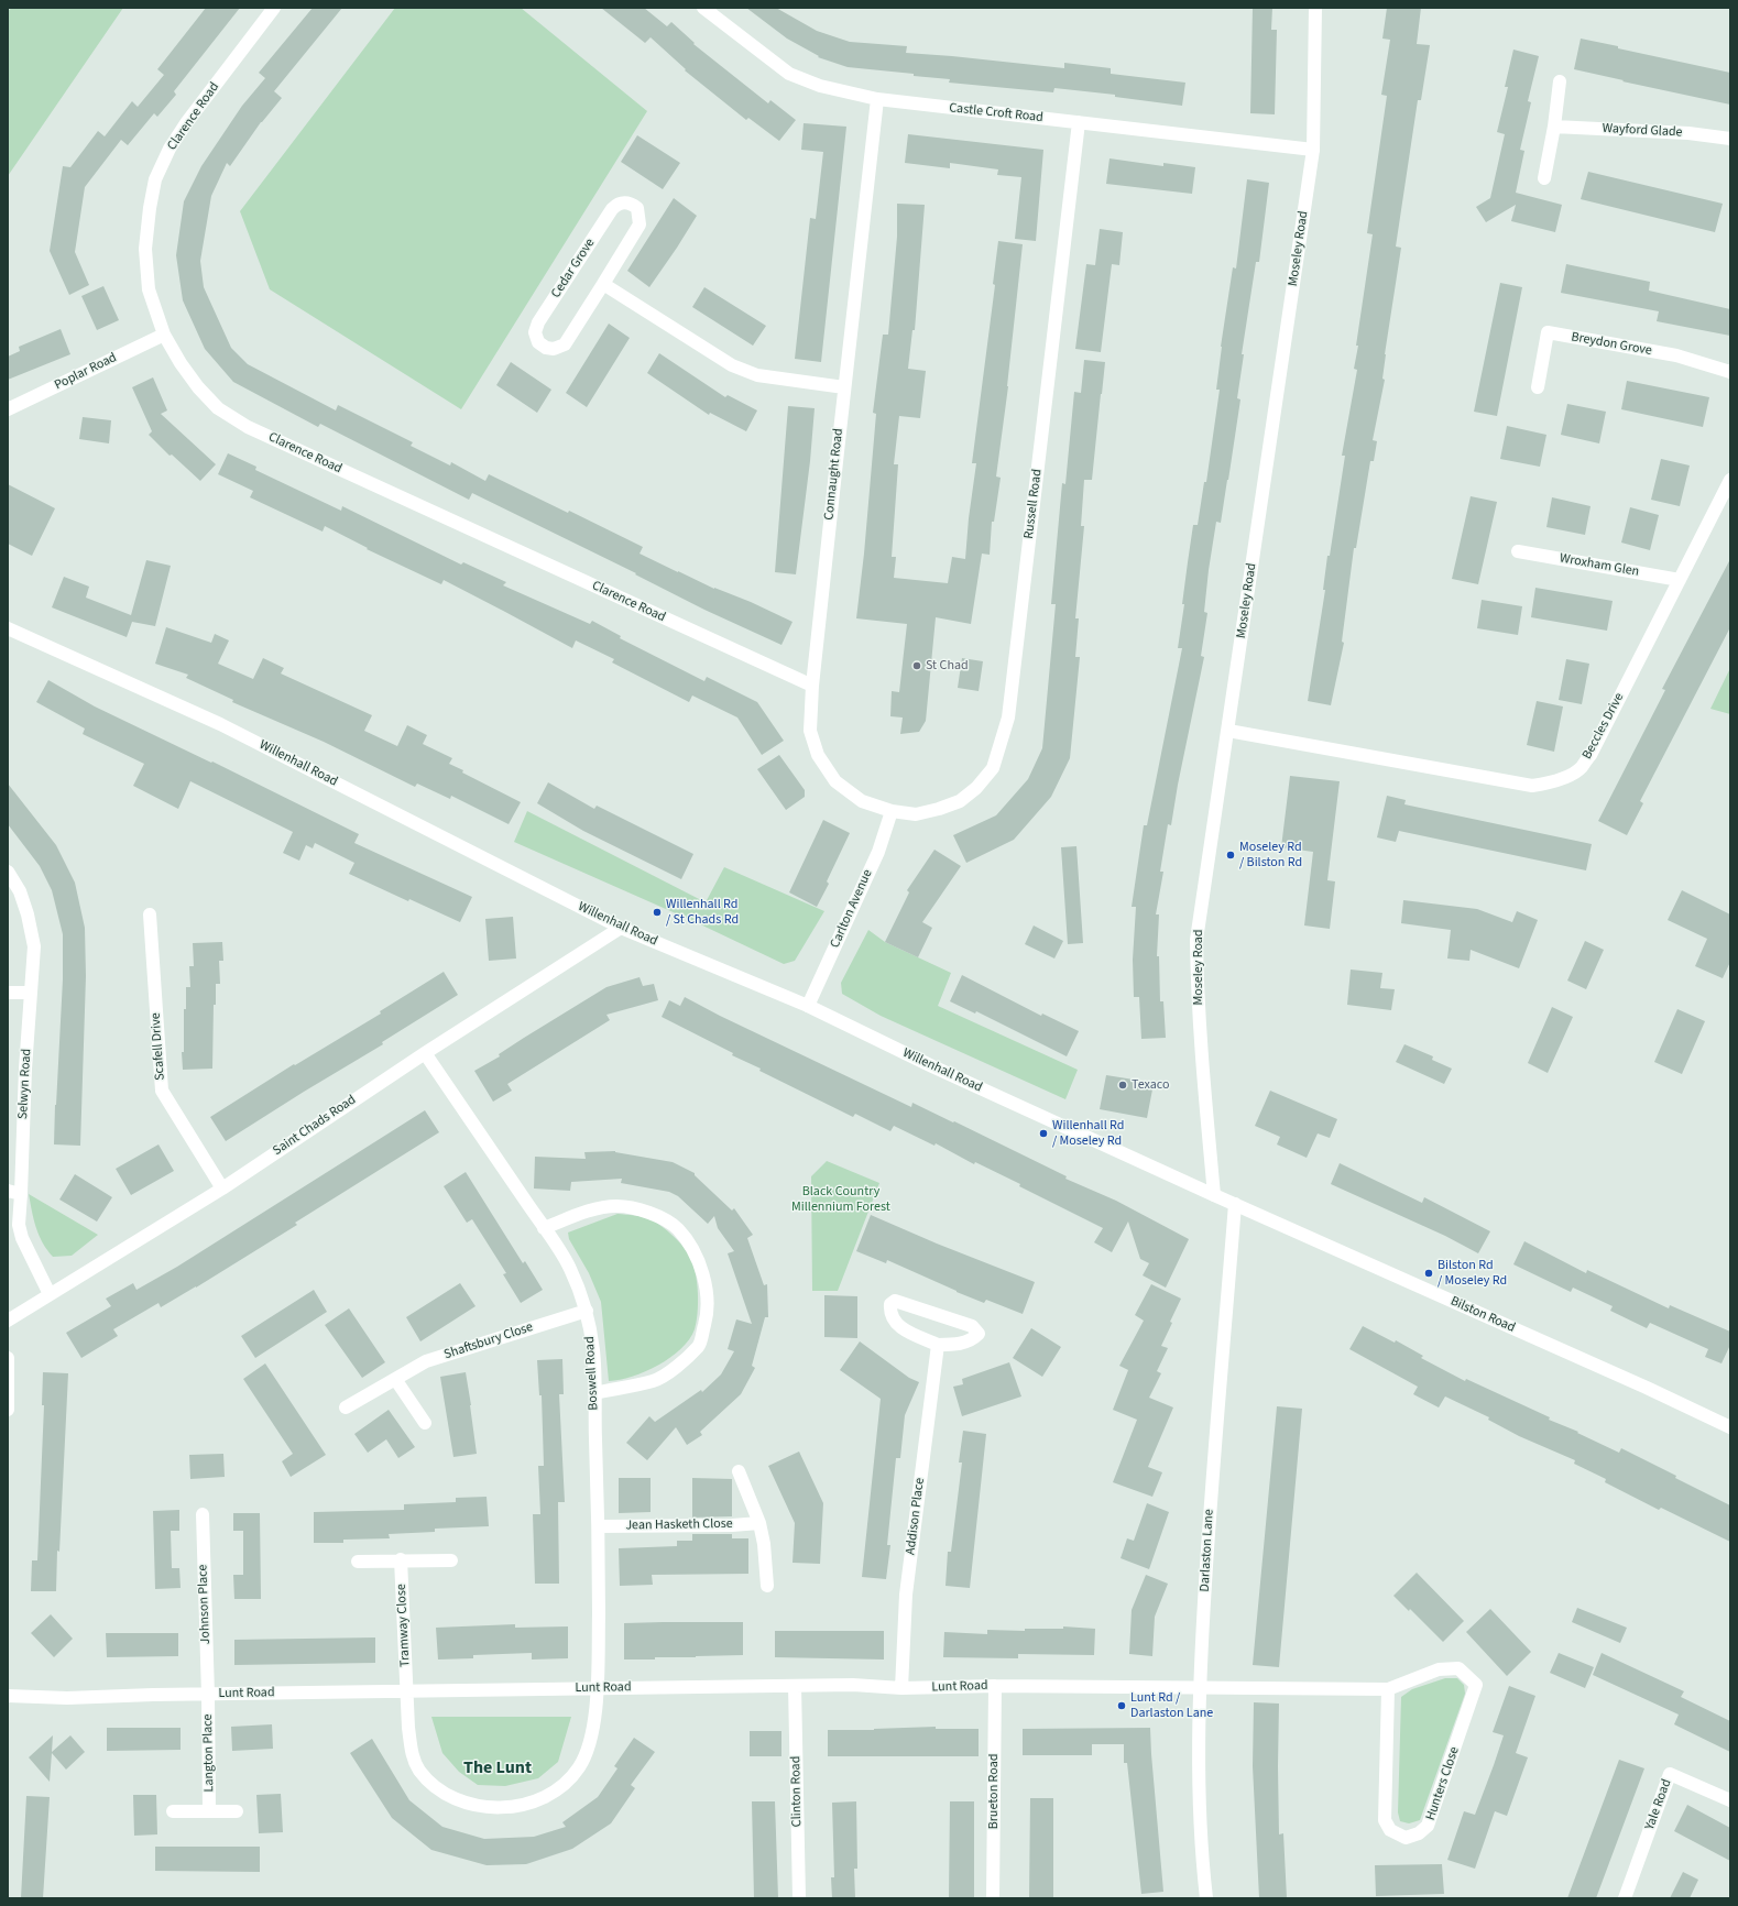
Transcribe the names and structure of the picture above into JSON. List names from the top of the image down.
{
  "streets": {
    "street": [
      "Castle Croft Road",
      "Clarence Road",
      "Wayford Glade",
      "Moseley Road",
      "Cedar Grove",
      "Breydon Grove",
      "Poplar Road",
      "Connaught Road",
      "Russell Road",
      "Wroxham Glen",
      "Beccles Drive",
      "Willenhall Road",
      "Carlton Avenue",
      "Scafell Drive",
      "Selwyn Road",
      "Saint Chads Road",
      "Bilston Road",
      "Shaftsbury Close",
      "Boswell Road",
      "Addison Place",
      "Jean Hasketh Close",
      "Darlaston Lane",
      "Johnson Place",
      "Tramway Close",
      "Lunt Road",
      "Langton Place",
      "Hunters Close",
      "Clinton Road",
      "Brueton Road",
      "Yale Road"
    ]
  },
  "crossings": [
    ["Castle Croft Road", "Moseley Road"],
    ["Castle Croft Road", "Connaught Road"],
    ["Castle Croft Road", "Russell Road"],
    ["Clarence Road", "Poplar Road"],
    ["Clarence Road", "Connaught Road"],
    ["Moseley Road", "Beccles Drive"],
    ["Moseley Road", "Willenhall Road"],
    ["Connaught Road", "Russell Road"],
    ["Connaught Road", "Carlton Avenue"],
    ["Russell Road", "Carlton Avenue"],
    ["Wroxham Glen", "Beccles Drive"],
    ["Willenhall Road", "Carlton Avenue"],
    ["Willenhall Road", "Saint Chads Road"],
    ["Willenhall Road", "Bilston Road"],
    ["Willenhall Road", "Darlaston Lane"],
    ["Scafell Drive", "Saint Chads Road"],
    ["Selwyn Road", "Saint Chads Road"],
    ["Saint Chads Road", "Boswell Road"],
    ["Bilston Road", "Darlaston Lane"],
    ["Shaftsbury Close", "Boswell Road"],
    ["Boswell Road", "Jean Hasketh Close"],
    ["Boswell Road", "Tramway Close"],
    ["Boswell Road", "Lunt Road"],
    ["Addison Place", "Lunt Road"],
    ["Darlaston Lane", "Lunt Road"],
    ["Darlaston Lane", "Hunters Close"],
    ["Johnson Place", "Lunt Road"],
    ["Johnson Place", "Langton Place"],
    ["Tramway Close", "Lunt Road"],
    ["Lunt Road", "Langton Place"],
    ["Lunt Road", "Hunters Close"],
    ["Lunt Road", "Clinton Road"],
    ["Lunt Road", "Brueton Road"]
  ],
  "districts": ["The Lunt"],
  "parks": ["Black Country Millennium Forest"],
  "places": [
    "St Chad",
    "Moseley Rd / Bilston Rd",
    "Willenhall Rd / St Chads Rd",
    "Texaco",
    "Willenhall Rd / Moseley Rd",
    "Bilston Rd / Moseley Rd",
    "Lunt Rd / Darlaston Lane"
  ]
}
